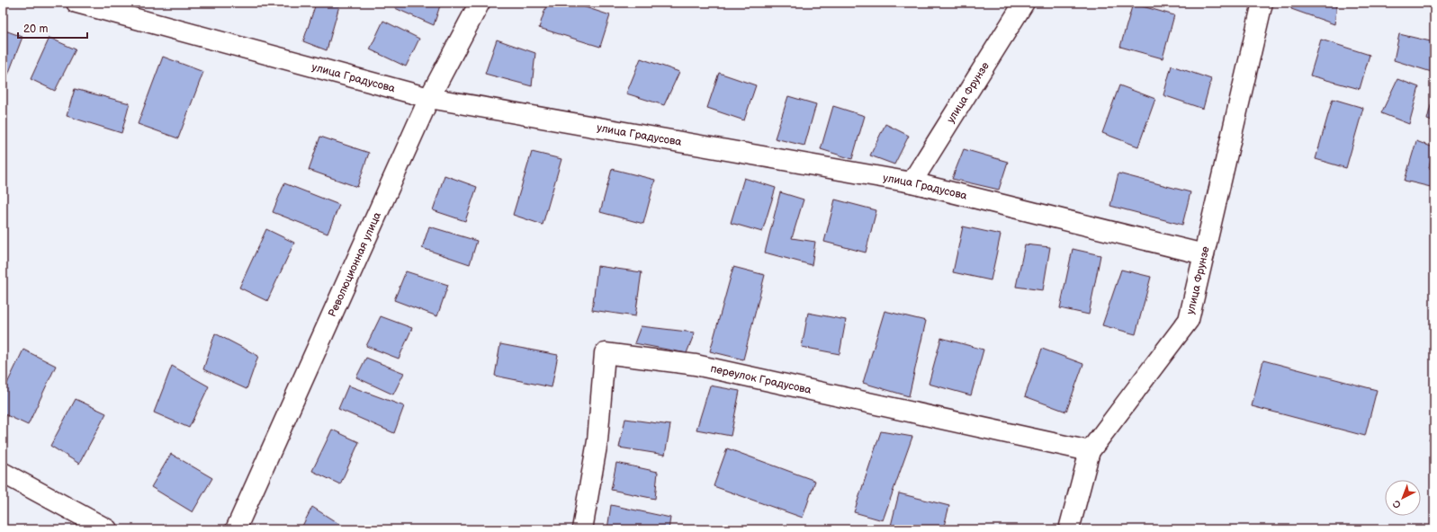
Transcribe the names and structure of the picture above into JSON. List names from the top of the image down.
{
  "streets": {
    "street": [
      "улица Градусова",
      "улица Фрунзе",
      "Революционная улица",
      "переулок Градусова"
    ]
  },
  "crossings": [
    ["улица Градусова", "улица Фрунзе"],
    ["улица Градусова", "Революционная улица"],
    ["улица Фрунзе", "переулок Градусова"]
  ],
  "scale_bar": "20 m",
  "north": "bottom left"
}
